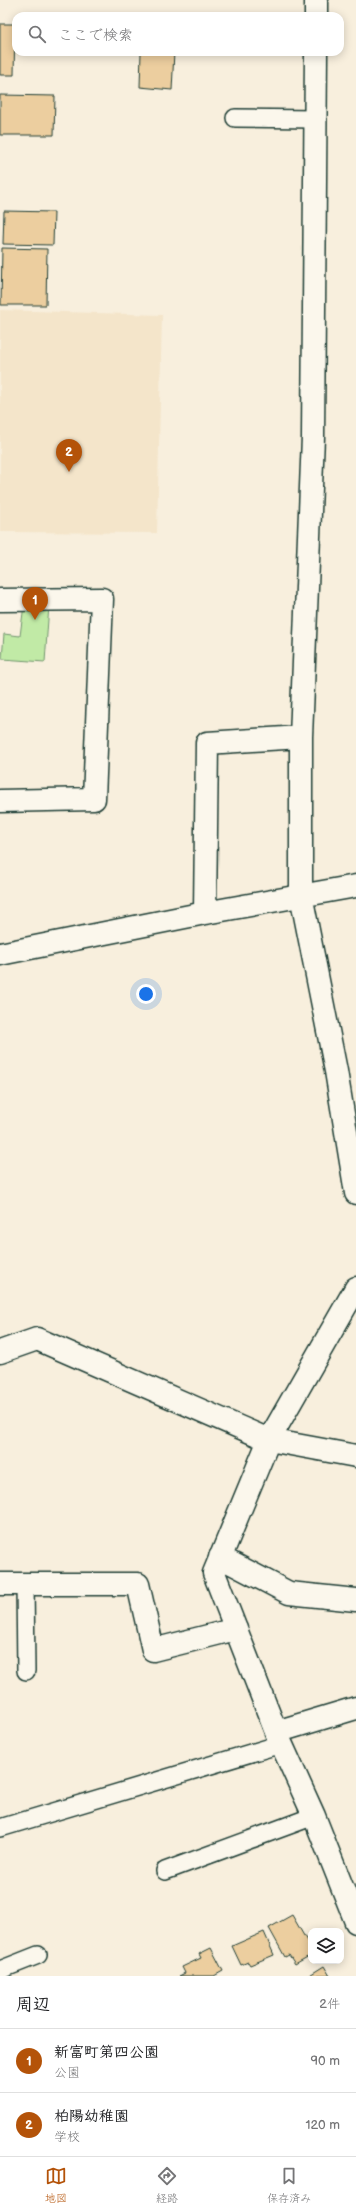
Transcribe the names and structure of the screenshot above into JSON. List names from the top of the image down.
{
  "page": {
    "search": "ここで検索",
    "pins": ["2", "1"],
    "heading": ["周辺", "2件"],
    "list": [
      {
        "mark": "1",
        "name": "新富町第四公園",
        "note": "公園",
        "value": "90 m"
      },
      {
        "mark": "2",
        "name": "柏陽幼稚園",
        "note": "学校",
        "value": "120 m"
      }
    ],
    "nav": ["地図", "経路", "保存済み"]
  }
}
